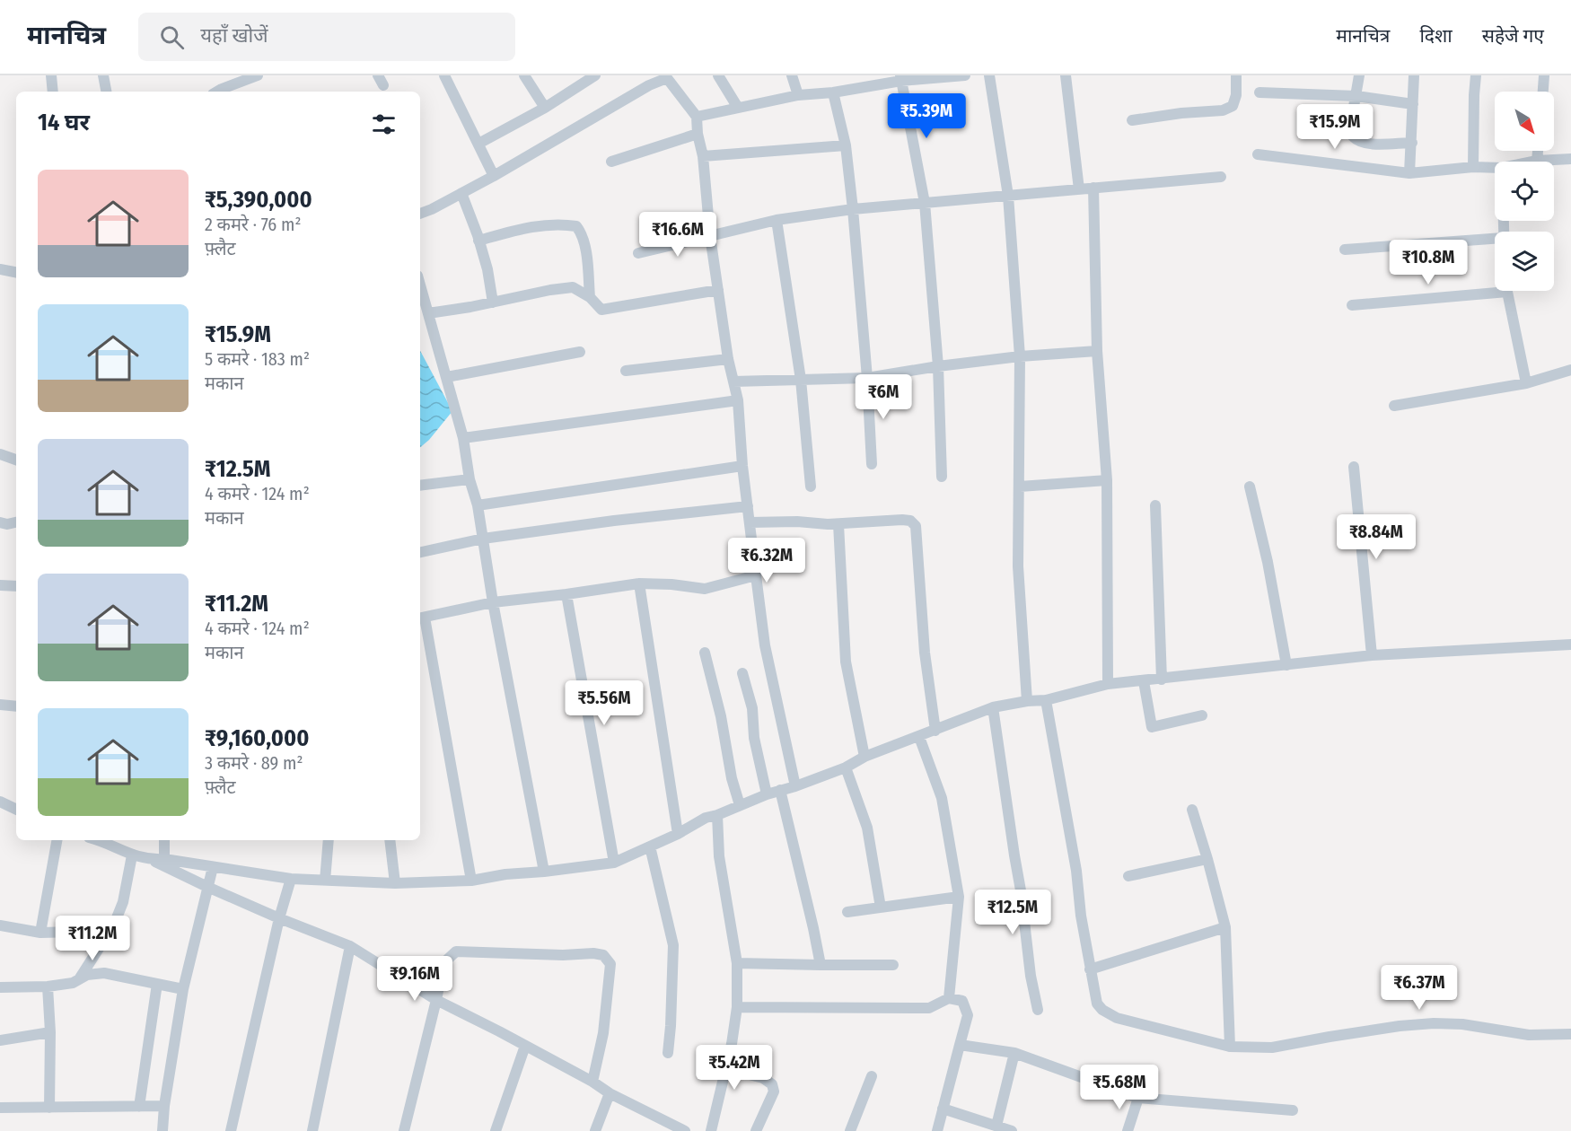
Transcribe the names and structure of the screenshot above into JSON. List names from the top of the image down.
{
  "north": "bottom right",
  "page": {
    "header": "मानचित्र",
    "search": "यहाँ खोजें",
    "nav": ["मानचित्र", "दिशा", "सहेजे गए"],
    "heading": "14 घर",
    "price": [
      "₹5.39M",
      "₹15.9M",
      "₹16.6M",
      "₹10.8M",
      "₹6M",
      "₹8.84M",
      "₹6.32M",
      "₹5.56M",
      "₹12.5M",
      "₹11.2M",
      "₹9.16M",
      "₹6.37M",
      "₹5.42M",
      "₹5.68M"
    ],
    "list": [
      {
        "name": "₹5,390,000",
        "note": "2 कमरे · 76 m² · फ़्लैट"
      },
      {
        "name": "₹15.9M",
        "note": "5 कमरे · 183 m² · मकान"
      },
      {
        "name": "₹12.5M",
        "note": "4 कमरे · 124 m² · मकान"
      },
      {
        "name": "₹11.2M",
        "note": "4 कमरे · 124 m² · मकान"
      },
      {
        "name": "₹9,160,000",
        "note": "3 कमरे · 89 m² · फ़्लैट"
      }
    ]
  }
}
